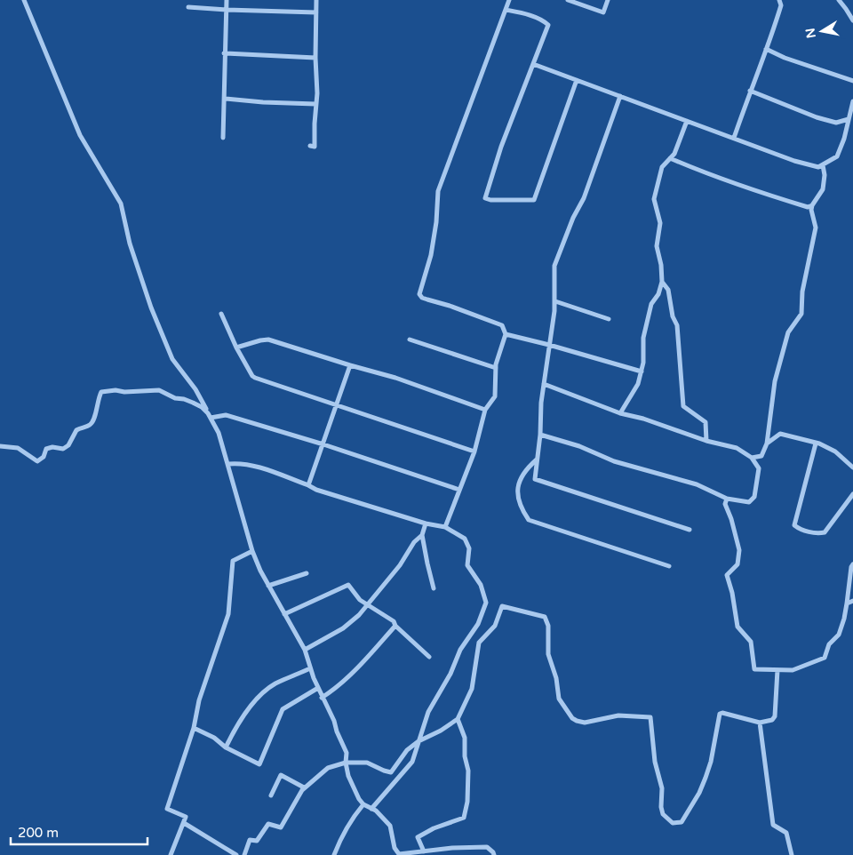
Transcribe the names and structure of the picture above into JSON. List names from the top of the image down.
{
  "scale_bar": "200 m",
  "north": "left"
}
